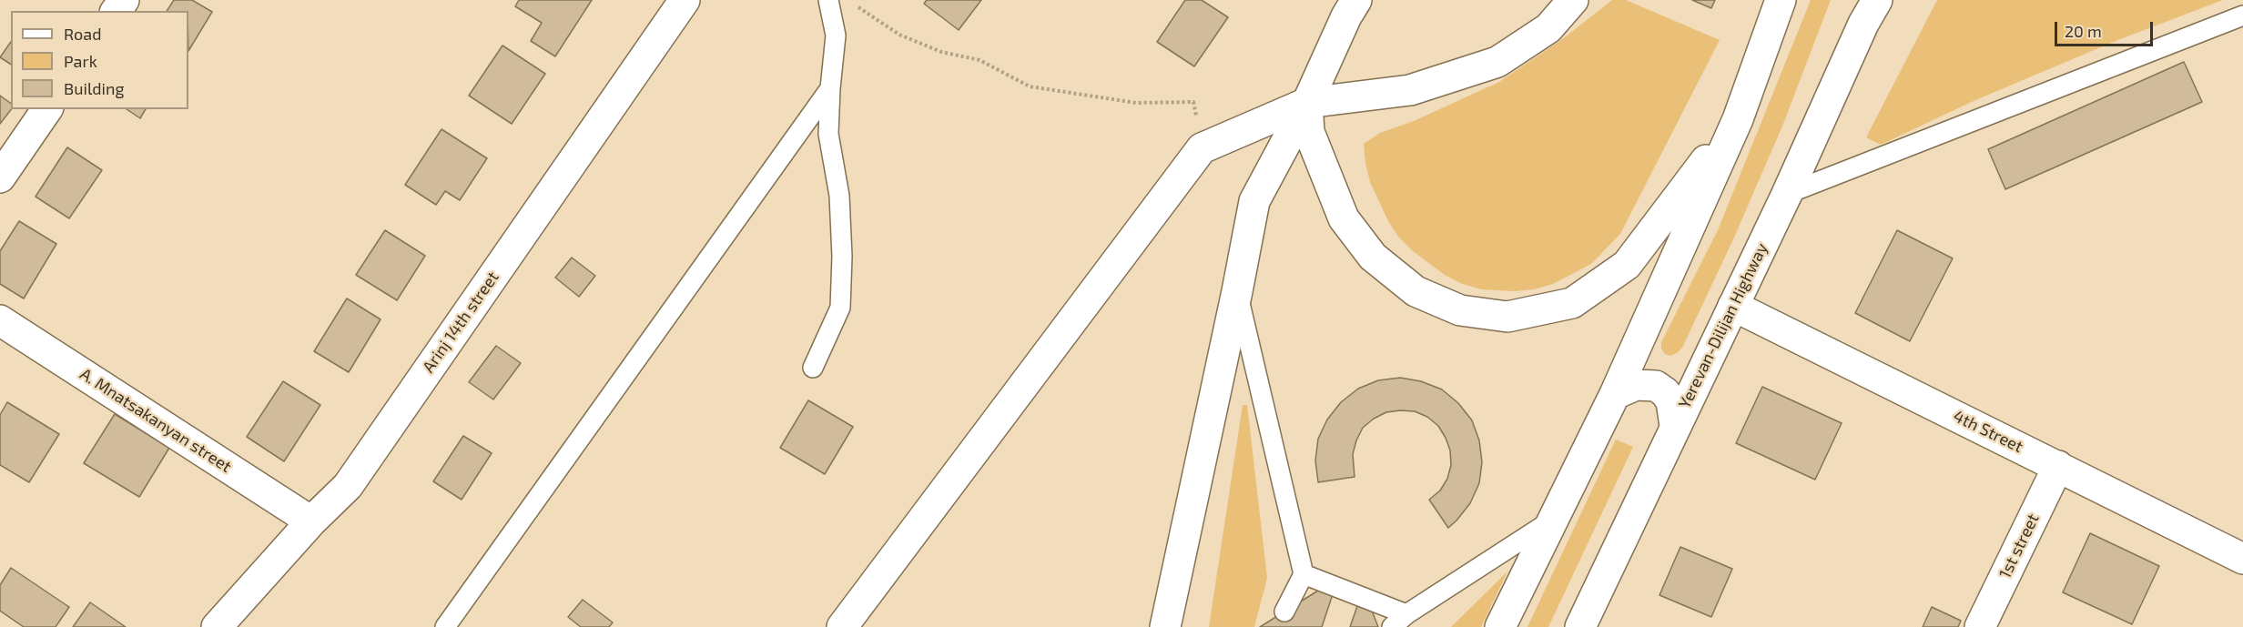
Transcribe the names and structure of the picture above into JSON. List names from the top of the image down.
{
  "streets": {
    "main road": [
      "Arinj 14th street",
      "Yerevan-Dilijan Highway",
      "A. Mnatsakanyan street",
      "4th Street",
      "1st street"
    ]
  },
  "crossings": [
    ["Arinj 14th street", "A. Mnatsakanyan street"],
    ["Yerevan-Dilijan Highway", "4th Street"],
    ["4th Street", "1st street"]
  ],
  "legend": ["Road", "Park", "Building"],
  "scale_bar": "20 m"
}
